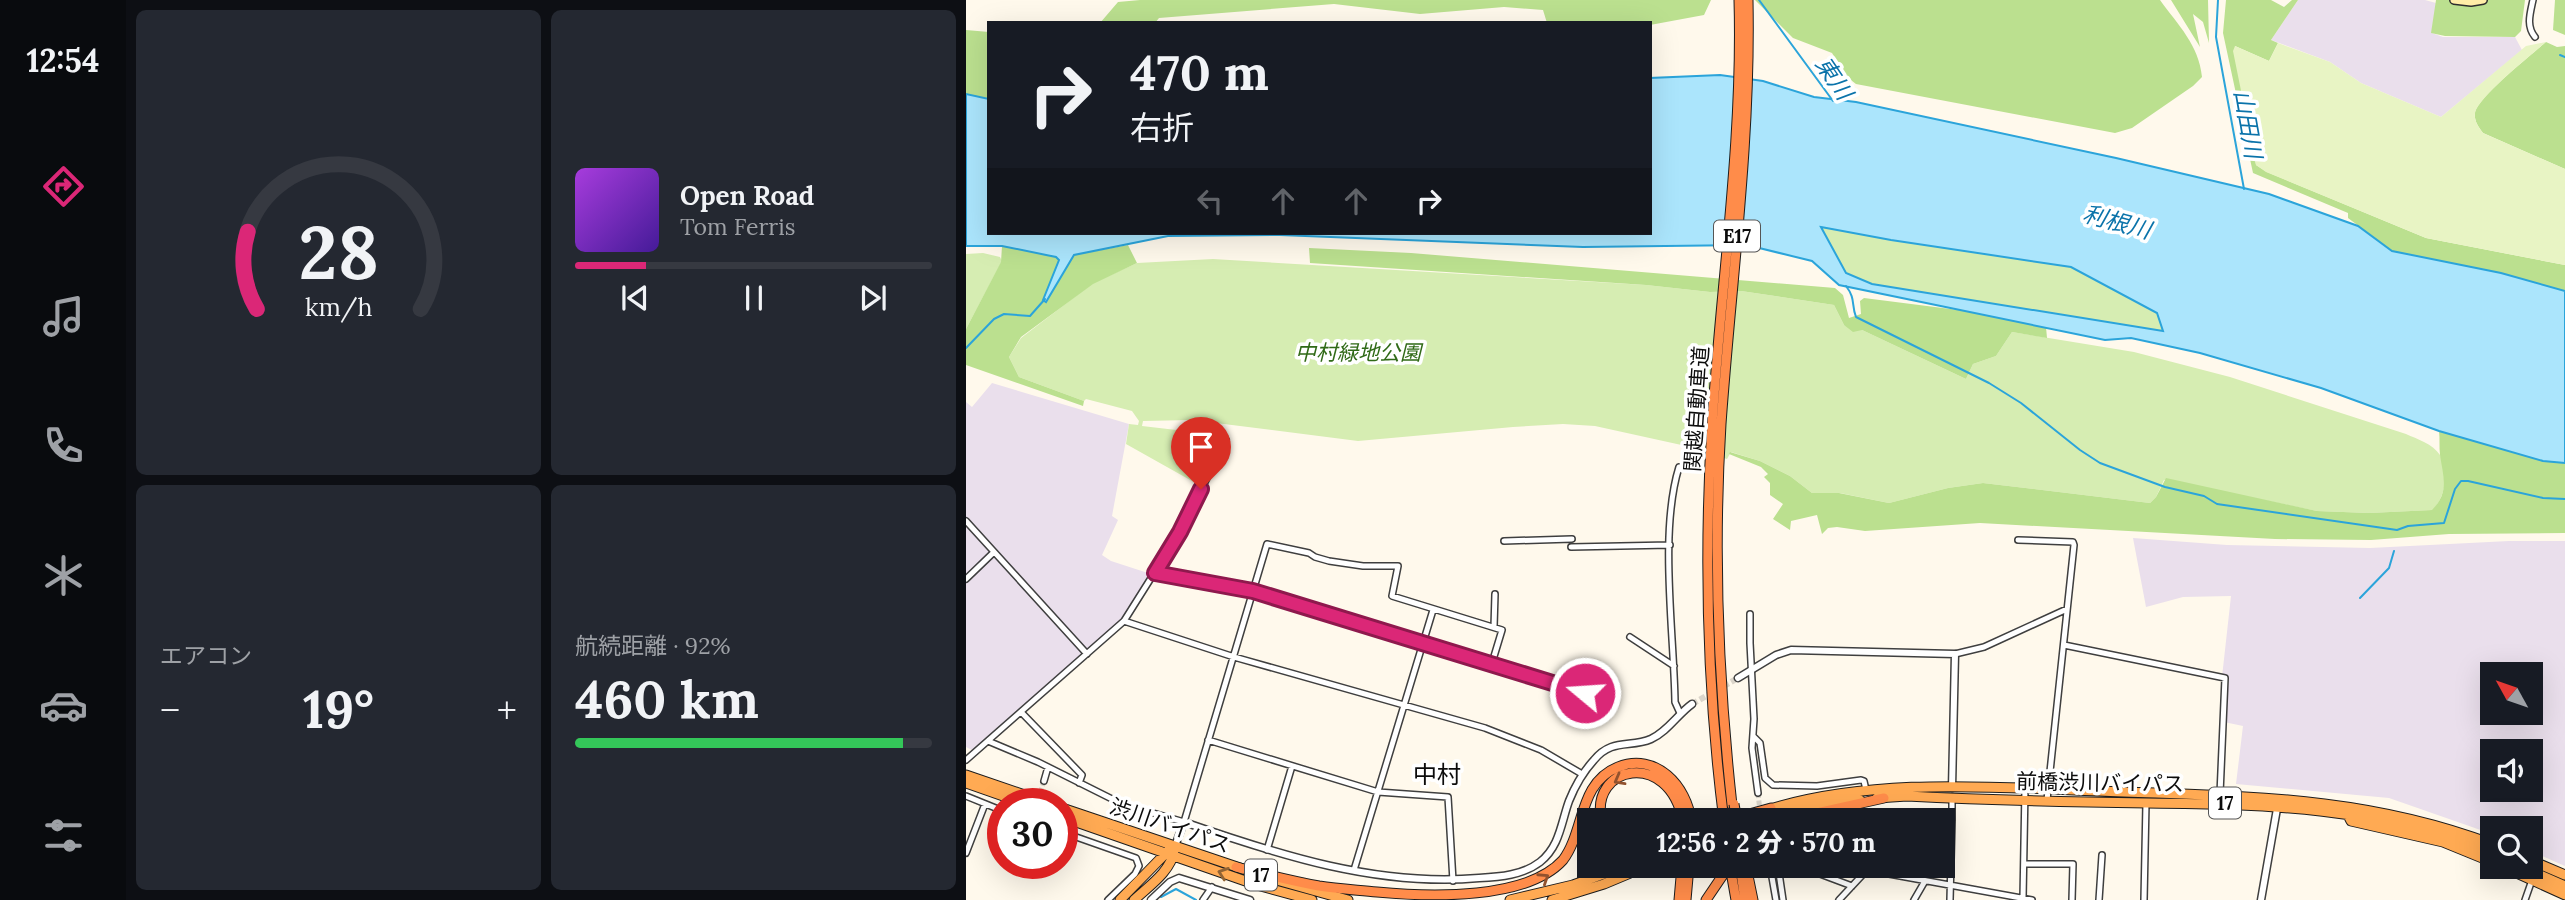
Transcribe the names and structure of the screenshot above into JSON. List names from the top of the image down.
{
  "streets": {
    "highway": [
      "E17",
      "関越自動車道",
      "前橋渋川バイパス",
      "17",
      "渋川バイパス"
    ]
  },
  "crossings": [
    ["前橋渋川バイパス", "17"]
  ],
  "districts": ["中村"],
  "water": ["東川", "山田川", "利根川"],
  "parks": ["中村緑地公園"],
  "north": "top left",
  "page": {
    "tabs": "12:54",
    "turn": ["470 m", "右折"],
    "song": ["Open Road", "Tom Ferris"],
    "tile": [
      "エアコン",
      ["航続距離 · 92%", "460 km"]
    ],
    "heat": ["−", "19°", "+"],
    "limit": "30",
    "trip": "12:56 · 2 分 · 570 m",
    "gauge": ["28", "km/h"]
  }
}
